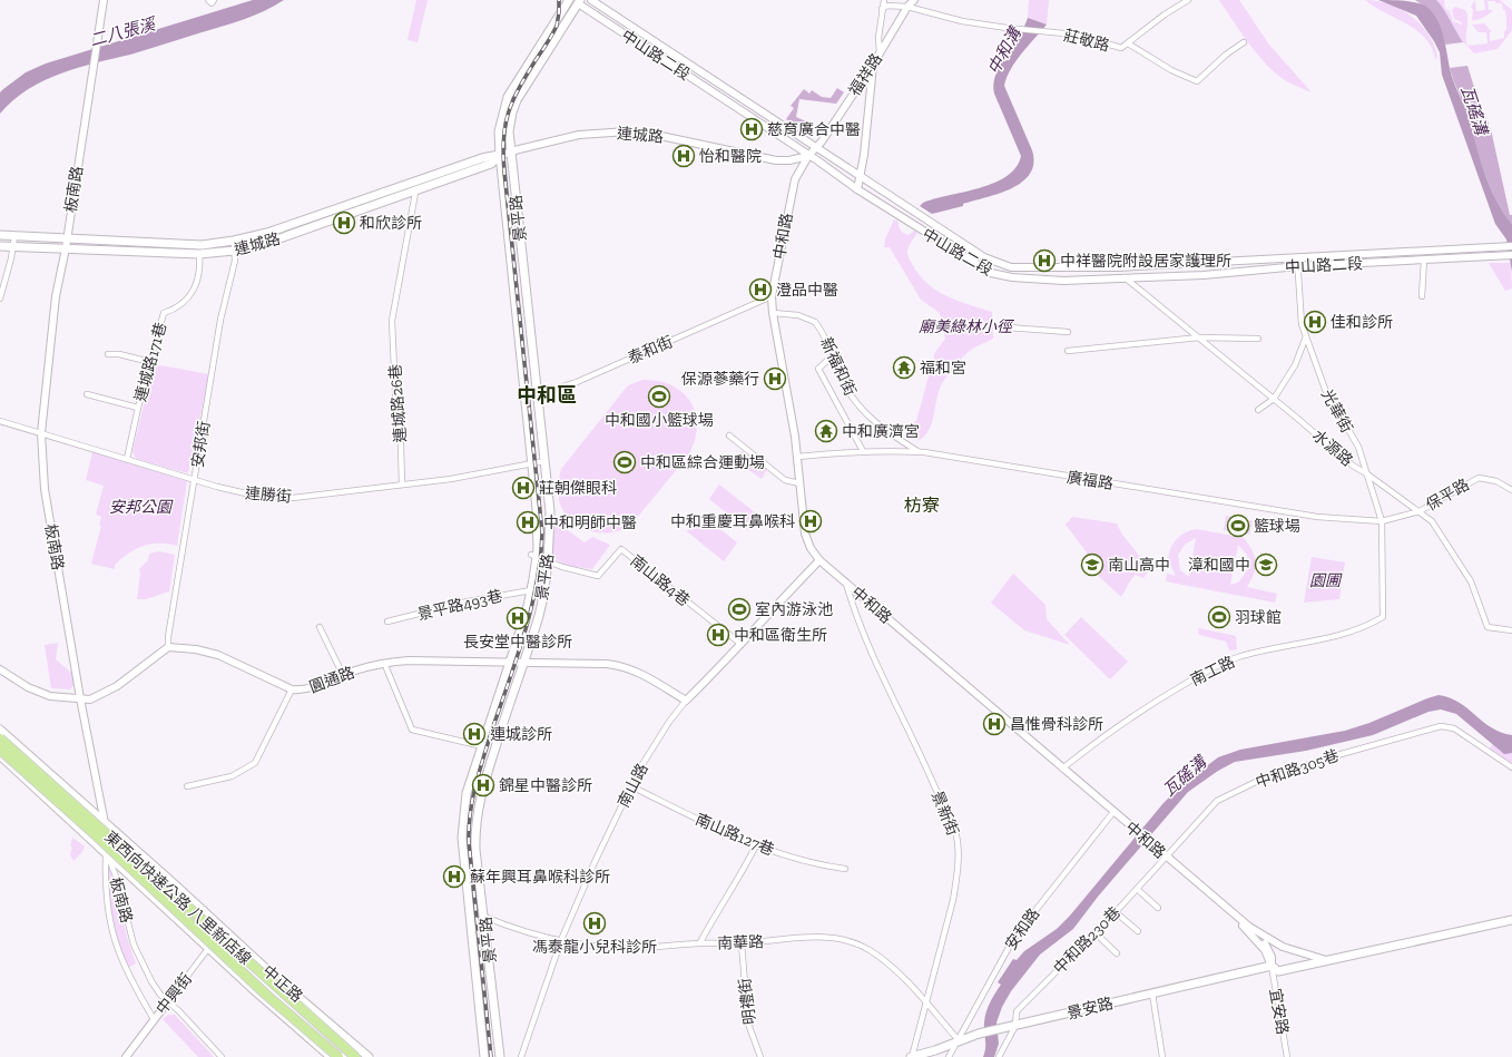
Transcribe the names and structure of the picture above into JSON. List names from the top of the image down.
{
  "streets": {
    "highway": ["東西向快速公路 八里新店線"],
    "main road": [
      "連城路",
      "景平路",
      "中和路",
      "中正路",
      "景安路"
    ],
    "street": [
      "莊敬路",
      "中山路二段",
      "福祥路",
      "板南路",
      "泰和街",
      "連城路171巷",
      "新福和街",
      "連城路26巷",
      "光華街",
      "安邦街",
      "水源路",
      "廣福路",
      "連勝街",
      "保平路",
      "南山路4巷",
      "景平路493巷",
      "南工路",
      "圓通路",
      "中和路305巷",
      "南山路",
      "景新街",
      "南山路127巷",
      "安和路",
      "中和路230巷",
      "南華路",
      "中興街",
      "明禮街",
      "宜安路"
    ]
  },
  "crossings": [
    ["莊敬路", "福祥路"],
    ["中山路二段", "福祥路"],
    ["中山路二段", "連城路"],
    ["中山路二段", "景平路"],
    ["中山路二段", "中和路"],
    ["中山路二段", "光華街"],
    ["中山路二段", "水源路"],
    ["福祥路", "中和路"],
    ["連城路", "板南路"],
    ["連城路", "景平路"],
    ["連城路", "中和路"],
    ["連城路", "連城路171巷"],
    ["連城路", "連城路26巷"],
    ["連城路", "安邦街"],
    ["板南路", "連勝街"],
    ["板南路", "中正路"],
    ["板南路", "中興街"],
    ["景平路", "泰和街"],
    ["景平路", "連勝街"],
    ["景平路", "南山路4巷"],
    ["景平路", "景平路493巷"],
    ["景平路", "圓通路"],
    ["景平路", "南華路"],
    ["中和路", "泰和街"],
    ["中和路", "新福和街"],
    ["中和路", "廣福路"],
    ["中和路", "南工路"],
    ["中和路", "中和路305巷"],
    ["中和路", "南山路"],
    ["中和路", "景新街"],
    ["中和路", "安和路"],
    ["中和路", "中和路230巷"],
    ["中和路", "景安路"],
    ["中和路", "宜安路"],
    ["連城路171巷", "連勝街"],
    ["新福和街", "廣福路"],
    ["連城路26巷", "連勝街"],
    ["光華街", "水源路"],
    ["光華街", "廣福路"],
    ["光華街", "保平路"],
    ["光華街", "南工路"],
    ["安邦街", "連勝街"],
    ["安邦街", "圓通路"],
    ["水源路", "保平路"],
    ["廣福路", "保平路"],
    ["南山路4巷", "南山路"],
    ["圓通路", "南山路"],
    ["中和路305巷", "中和路230巷"],
    ["南山路", "南山路127巷"],
    ["南山路", "南華路"],
    ["景新街", "南華路"],
    ["景新街", "景安路"],
    ["安和路", "南華路"],
    ["安和路", "景安路"],
    ["中和路230巷", "景安路"],
    ["南華路", "明禮街"],
    ["南華路", "景安路"],
    ["中正路", "中興街"],
    ["景安路", "宜安路"]
  ],
  "districts": ["中和區", "枋寮"],
  "water": ["二八張溪", "中和溝", "瓦磘溝"],
  "parks": ["廟美綠林小徑", "安邦公園", "園圃"],
  "places": {
    "hospital": [
      "慈育廣合中醫",
      "怡和醫院",
      "和欣診所",
      "中祥醫院附設居家護理所",
      "澄品中醫",
      "佳和診所",
      "保源蔘藥行",
      "莊朝傑眼科",
      "中和重慶耳鼻喉科",
      "中和明師中醫",
      "長安堂中醫診所",
      "中和區衛生所",
      "昌惟骨科診所",
      "連城診所",
      "錦星中醫診所",
      "蘇年興耳鼻喉科診所",
      "馮泰龍小兒科診所"
    ],
    "temple": ["福和宮", "中和廣濟宮"],
    "sports": [
      "中和國小籃球場",
      "中和區綜合運動場",
      "籃球場",
      "室內游泳池",
      "羽球館"
    ],
    "school or university": ["南山高中", "漳和國中"]
  }
}
